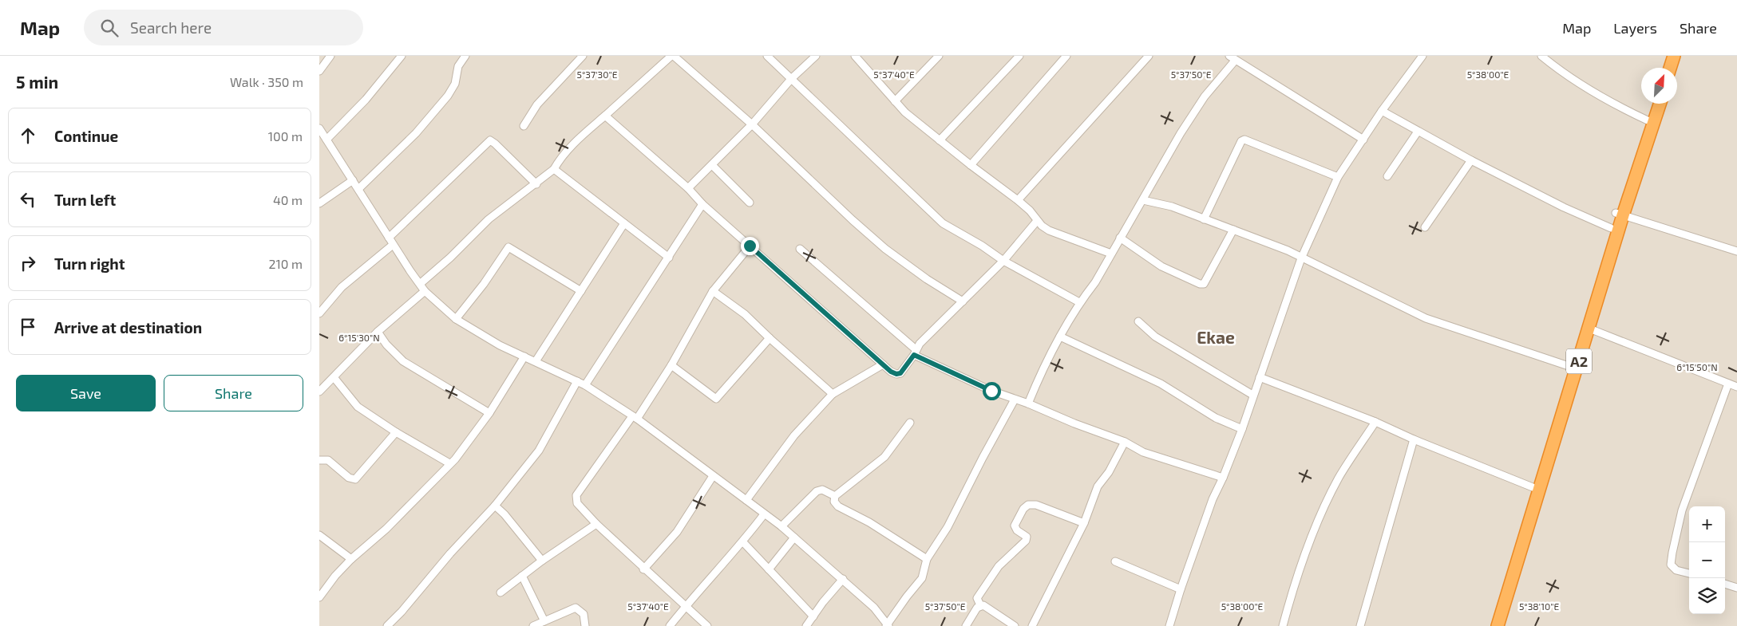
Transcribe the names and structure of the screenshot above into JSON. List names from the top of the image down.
{
  "streets": {
    "highway": ["A2"]
  },
  "districts": ["Ekae"],
  "north": "top right",
  "page": {
    "header": "Map",
    "search": "Search here",
    "nav": ["Map", "Layers", "Share"],
    "heading": ["5 min", "Walk · 350 m"],
    "list": [
      ["Continue", "100 m"],
      ["Turn left", "40 m"],
      ["Turn right", "210 m"],
      "Arrive at destination"
    ],
    "buttons": ["Save", "Share"],
    "map_buttons": ["+", "−"]
  },
  "coordinates": [
    "5°37'30\"E",
    "5°37'40\"E",
    "5°37'50\"E",
    "5°38'00\"E",
    "6°15'30\"N",
    "6°15'50\"N",
    "5°38'10\"E"
  ]
}
